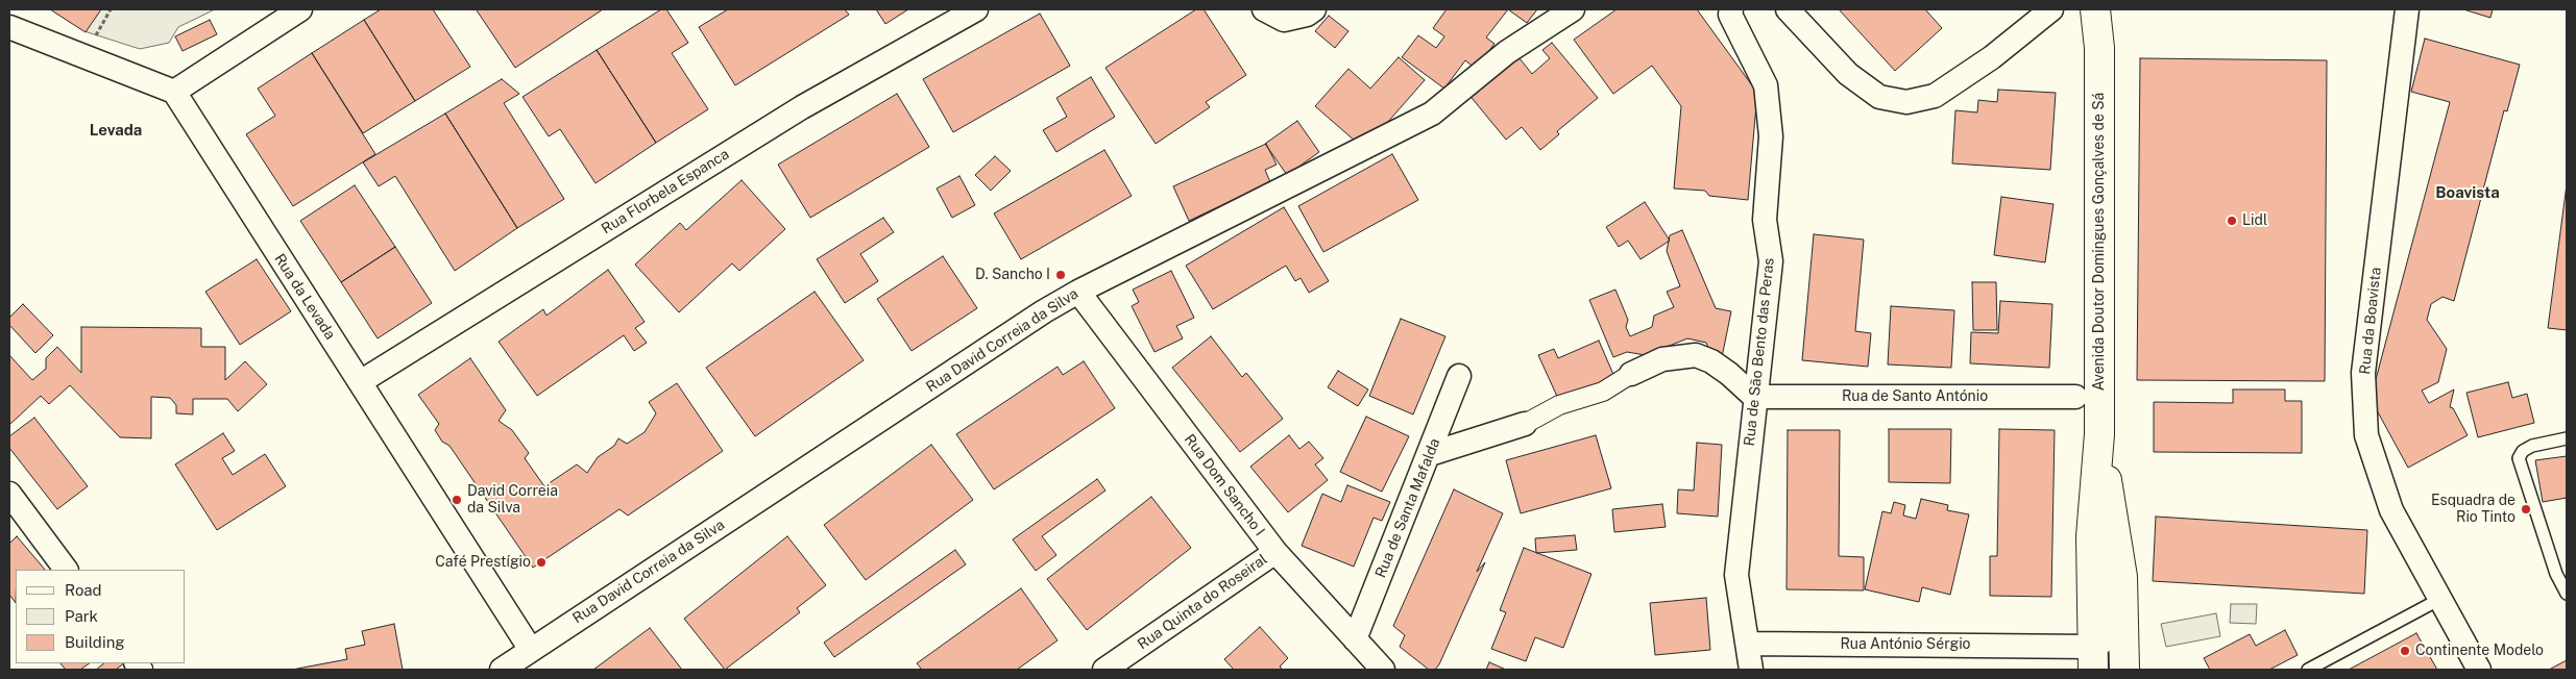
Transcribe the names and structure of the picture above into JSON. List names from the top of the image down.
{
  "streets": {
    "main road": ["Avenida Doutor Domingues Gonçalves de Sá"],
    "street": [
      "Rua Florbela Espanca",
      "Rua da Levada",
      "Rua da Boavista",
      "Rua David Correia da Silva",
      "Rua de São Bento das Peras",
      "Rua de Santo António",
      "Rua Dom Sancho I",
      "Rua de Santa Mafalda",
      "Rua Quinta do Roseiral",
      "Rua António Sérgio"
    ]
  },
  "crossings": [
    ["Rua Florbela Espanca", "Rua da Levada"],
    ["Avenida Doutor Domingues Gonçalves de Sá", "Rua António Sérgio"],
    ["Rua da Levada", "Rua David Correia da Silva"],
    ["Rua David Correia da Silva", "Rua Dom Sancho I"],
    ["Rua de São Bento das Peras", "Rua de Santo António"],
    ["Rua de São Bento das Peras", "Rua António Sérgio"],
    ["Rua Dom Sancho I", "Rua de Santa Mafalda"],
    ["Rua Dom Sancho I", "Rua Quinta do Roseiral"]
  ],
  "districts": ["Levada", "Boavista"],
  "places": [
    "Lidl",
    "D. Sancho I",
    "David Correia da Silva",
    "Esquadra de Rio Tinto",
    "Café Prestígio",
    "Continente Modelo"
  ],
  "legend": ["Road", "Park", "Building"]
}
